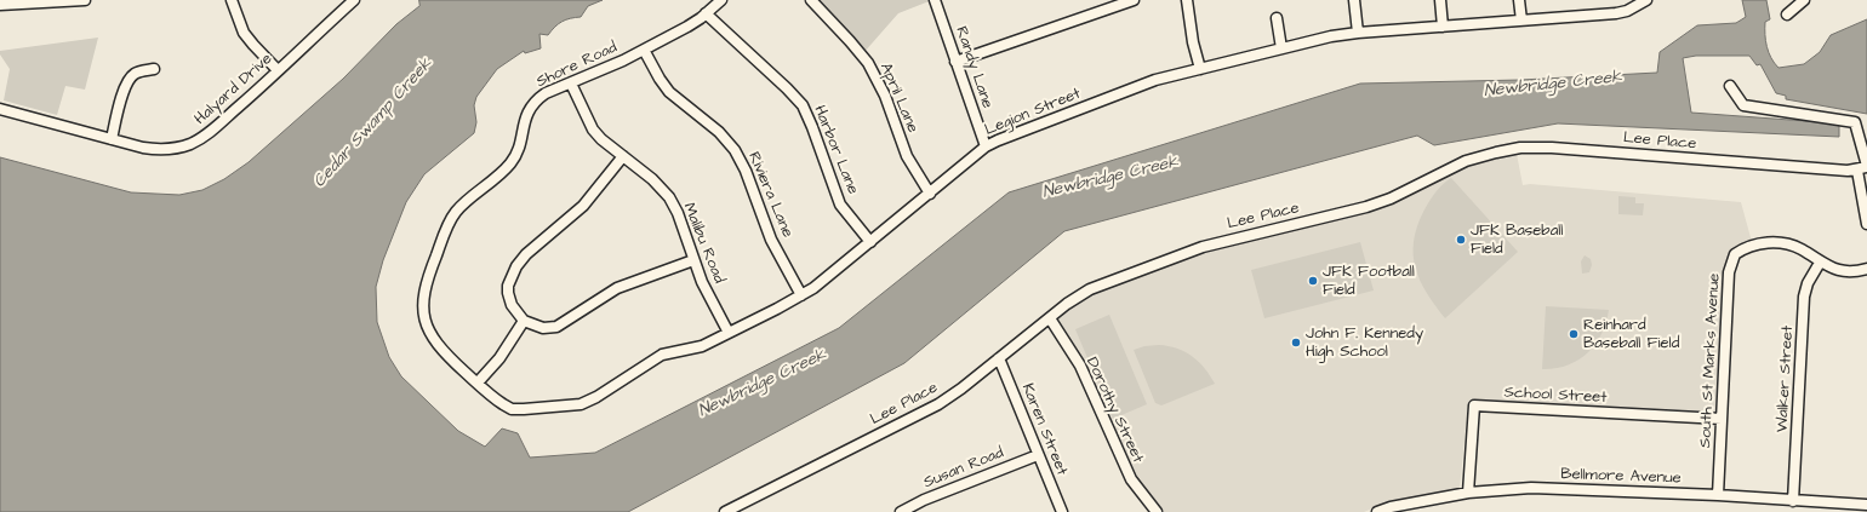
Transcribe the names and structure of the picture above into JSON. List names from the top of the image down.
{
  "streets": {
    "street": [
      "Shore Road",
      "Randy Lane",
      "Halyard Drive",
      "April Lane",
      "Legion Street",
      "Lee Place",
      "Harbor Lane",
      "Riviera Lane",
      "Malibu Road",
      "South St Marks Avenue",
      "Walker Street",
      "School Street",
      "Dorothy Street",
      "Karen Street",
      "Susan Road",
      "Bellmore Avenue"
    ]
  },
  "crossings": [
    ["Shore Road", "Legion Street"],
    ["Shore Road", "Harbor Lane"],
    ["Shore Road", "Riviera Lane"],
    ["Shore Road", "Malibu Road"],
    ["Randy Lane", "Legion Street"],
    ["April Lane", "Legion Street"],
    ["Legion Street", "Harbor Lane"],
    ["Legion Street", "Riviera Lane"],
    ["Legion Street", "Malibu Road"],
    ["Lee Place", "Dorothy Street"],
    ["Lee Place", "Karen Street"],
    ["South St Marks Avenue", "Walker Street"],
    ["South St Marks Avenue", "School Street"],
    ["South St Marks Avenue", "Bellmore Avenue"],
    ["Walker Street", "Bellmore Avenue"],
    ["School Street", "Bellmore Avenue"],
    ["Karen Street", "Susan Road"]
  ],
  "water": ["Newbridge Creek", "Cedar Swamp Creek"],
  "places": [
    "JFK Baseball Field",
    "JFK Football Field",
    "Reinhard Baseball Field",
    "John F. Kennedy High School"
  ]
}
